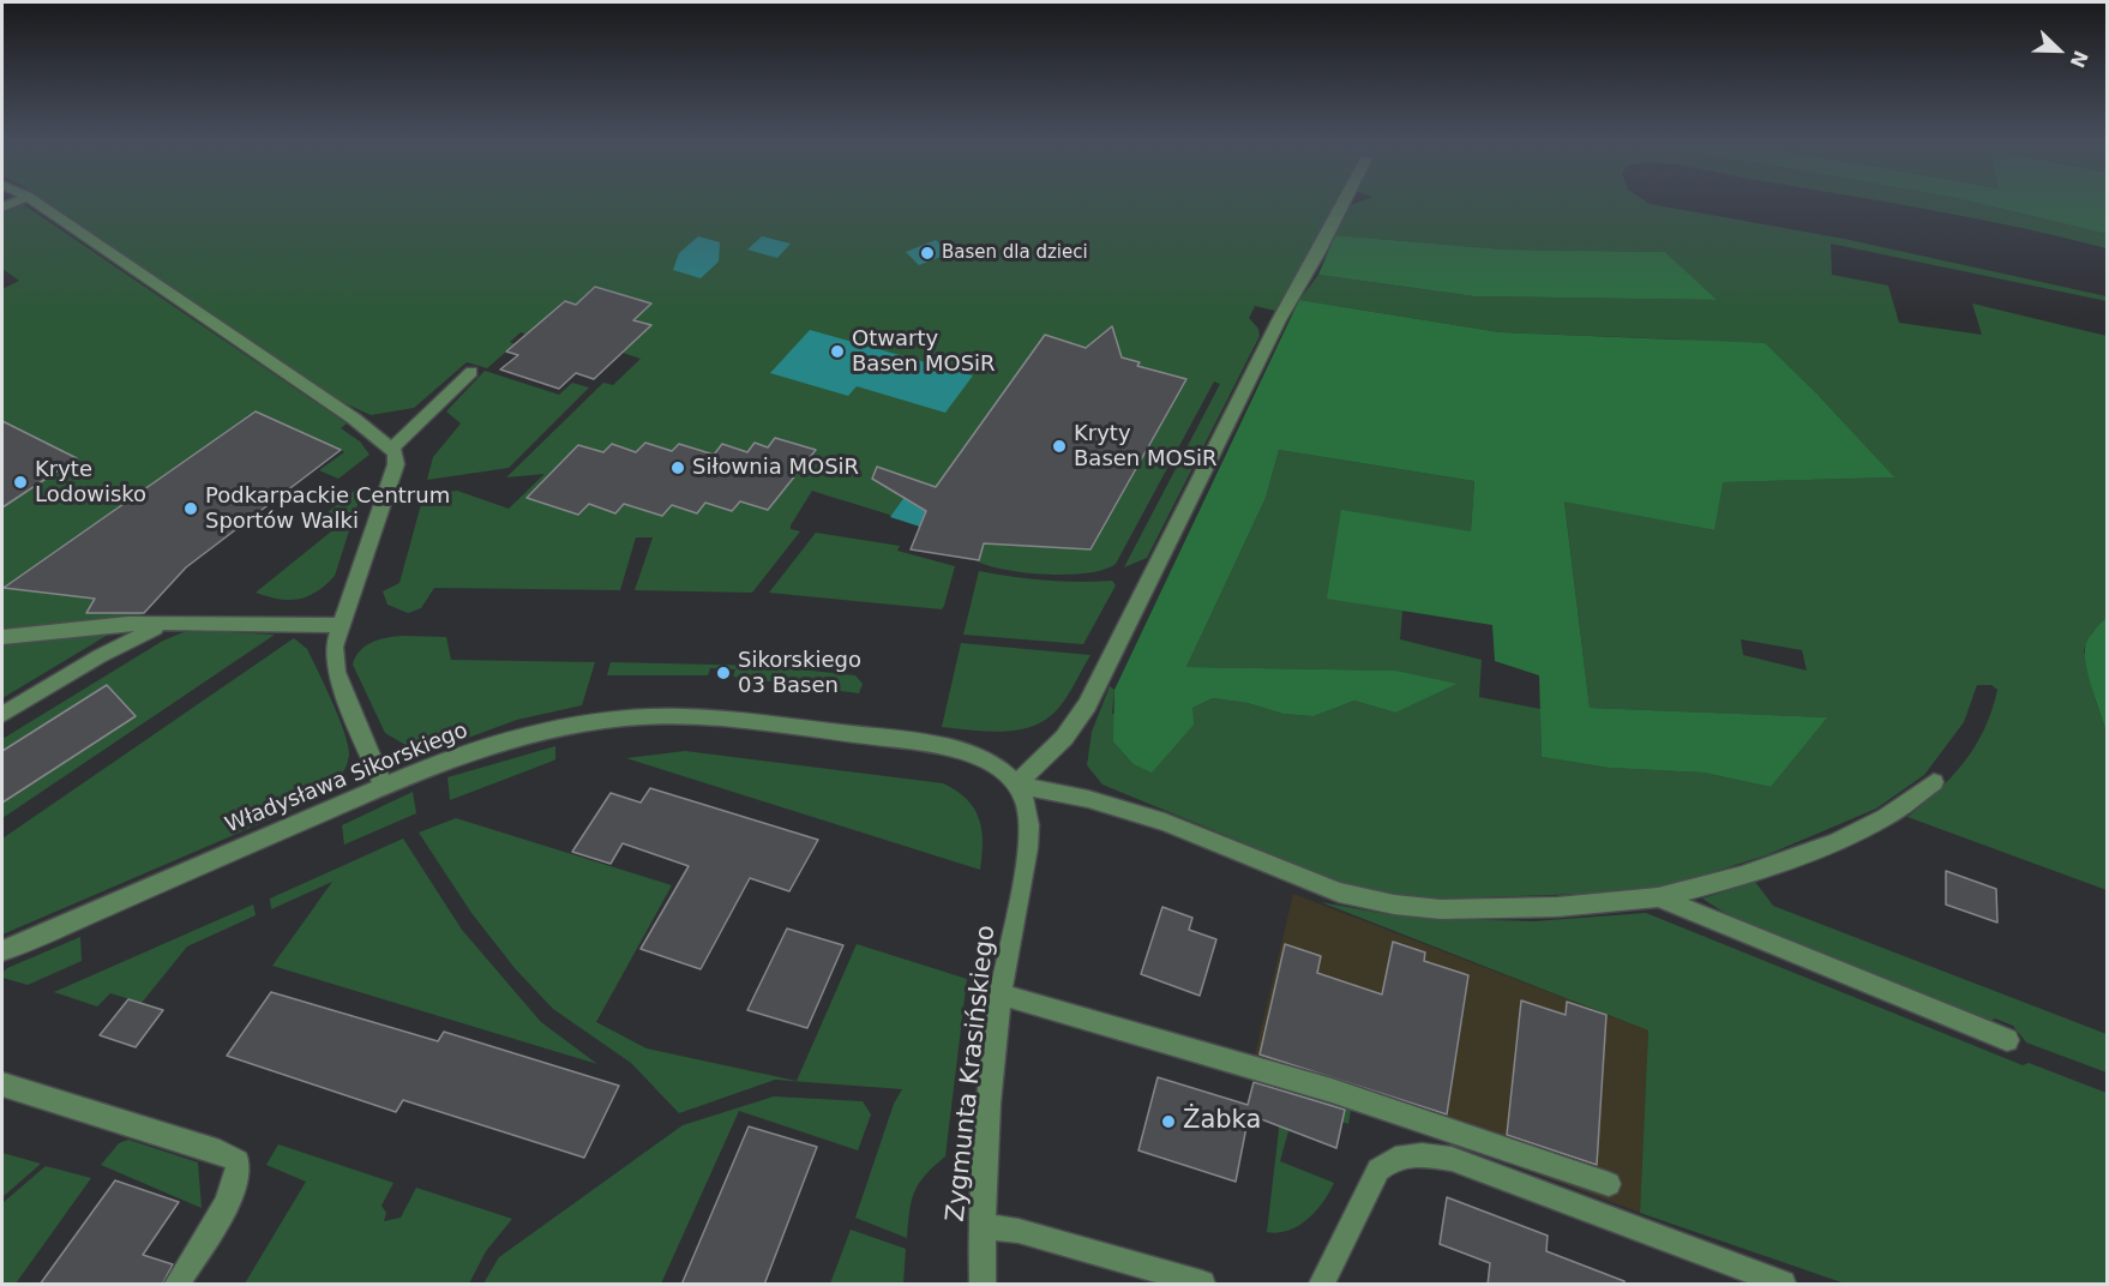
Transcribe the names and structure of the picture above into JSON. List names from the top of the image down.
{
  "streets": {
    "street": ["Władysława Sikorskiego", "Zygmunta Krasińskiego"]
  },
  "crossings": [
    ["Władysława Sikorskiego", "Zygmunta Krasińskiego"]
  ],
  "places": [
    "Basen dla dzieci",
    "Otwarty Basen MOSiR",
    "Kryty Basen MOSiR",
    "Siłownia MOSiR",
    "Kryte Lodowisko",
    "Podkarpackie Centrum Sportów Walki",
    "Sikorskiego 03 Basen",
    "Żabka"
  ],
  "north": "bottom right"
}
